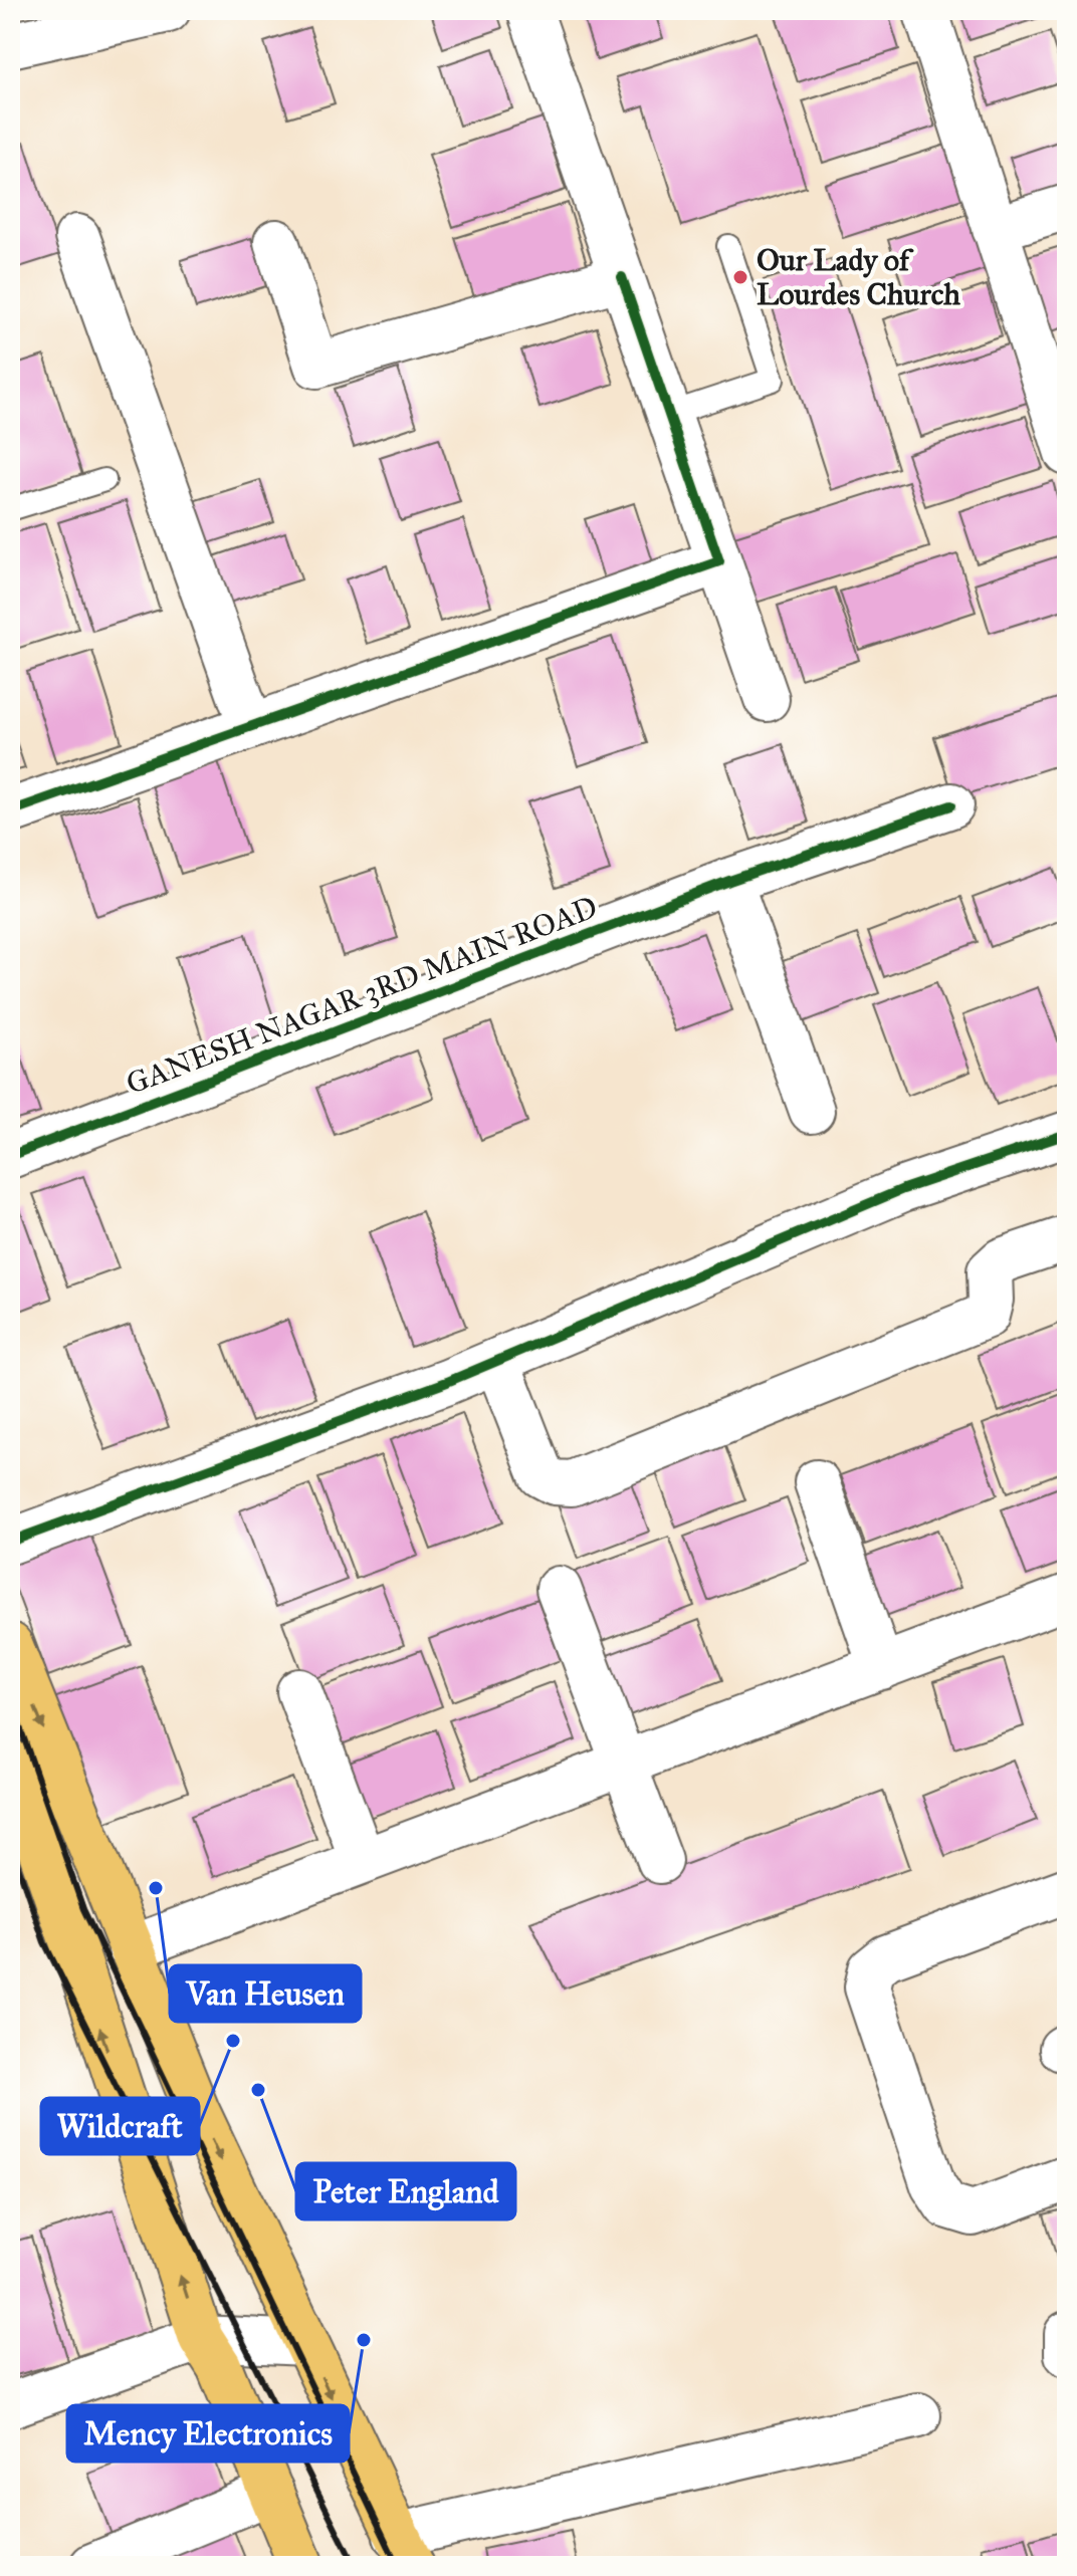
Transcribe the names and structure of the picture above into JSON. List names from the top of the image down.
{
  "streets": {
    "street": ["GANESH NAGAR 3RD MAIN ROAD"]
  },
  "places": [
    "Our Lady of Lourdes Church",
    "Van Heusen",
    "Wildcraft",
    "Peter England",
    "Mency Electronics"
  ]
}
